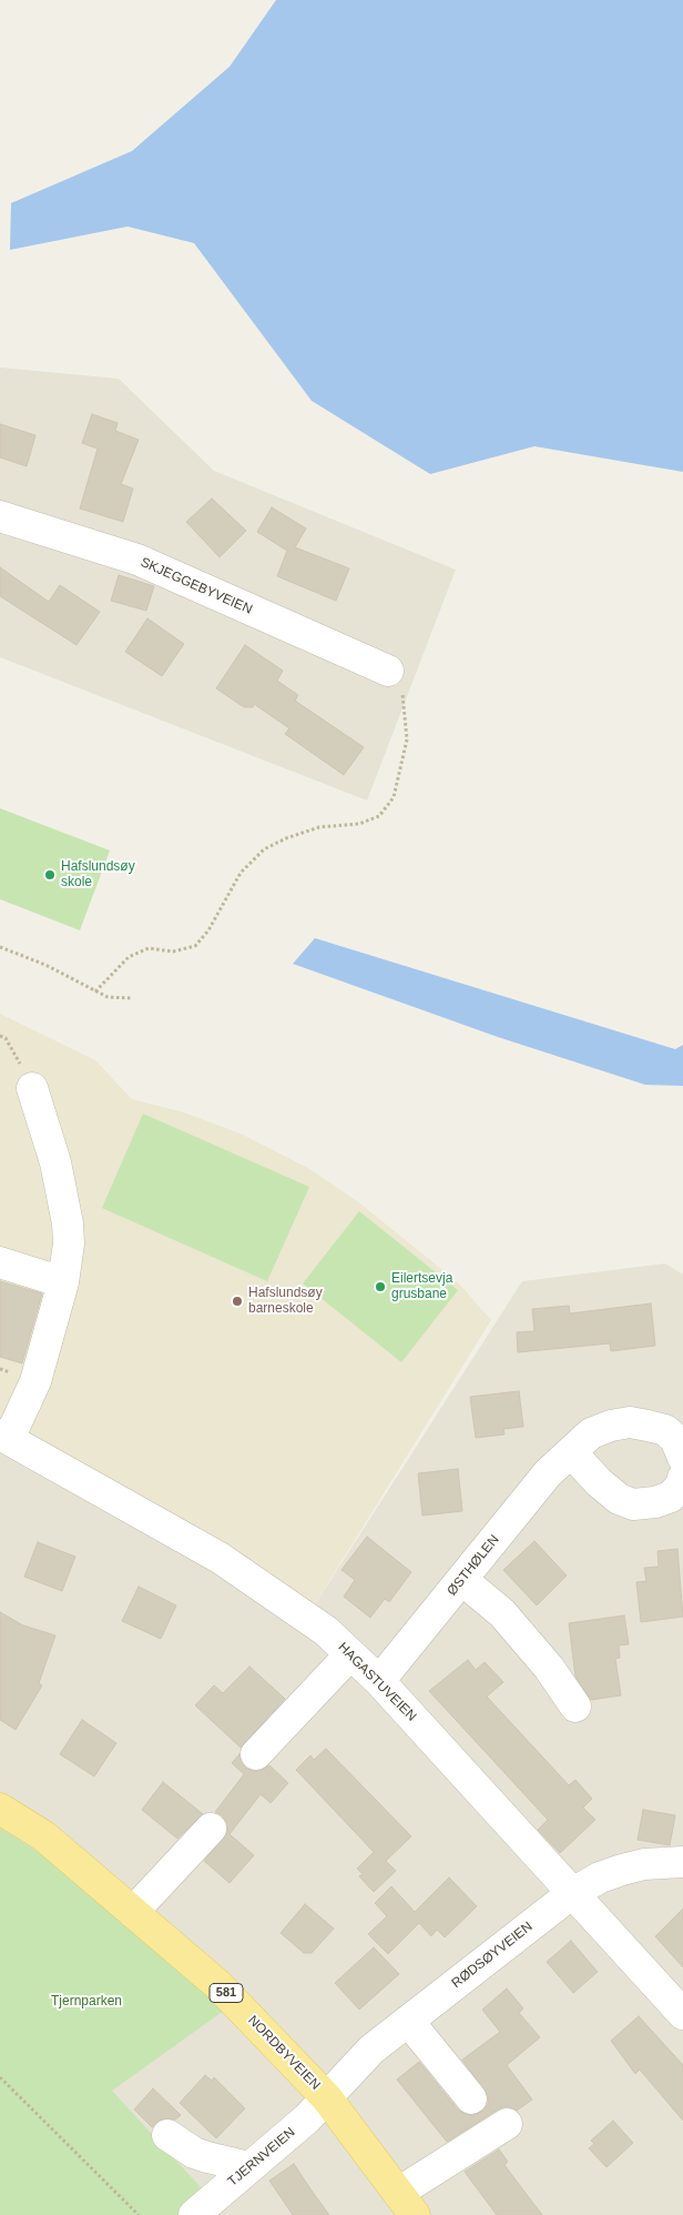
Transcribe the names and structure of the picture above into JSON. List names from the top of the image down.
{
  "streets": {
    "main road": ["581", "NORDBYVEIEN"],
    "street": [
      "SKJEGGEBYVEIEN",
      "ØSTHØLEN",
      "HAGASTUVEIEN",
      "RØDSØYVEIEN",
      "TJERNVEIEN"
    ]
  },
  "crossings": [
    ["ØSTHØLEN", "HAGASTUVEIEN"],
    ["HAGASTUVEIEN", "RØDSØYVEIEN"],
    ["RØDSØYVEIEN", "NORDBYVEIEN"],
    ["RØDSØYVEIEN", "TJERNVEIEN"],
    ["NORDBYVEIEN", "TJERNVEIEN"]
  ],
  "parks": ["Tjernparken"],
  "places": ["Hafslundsøy skole", "Eilertsevja grusbane", "Hafslundsøy barneskole"]
}
